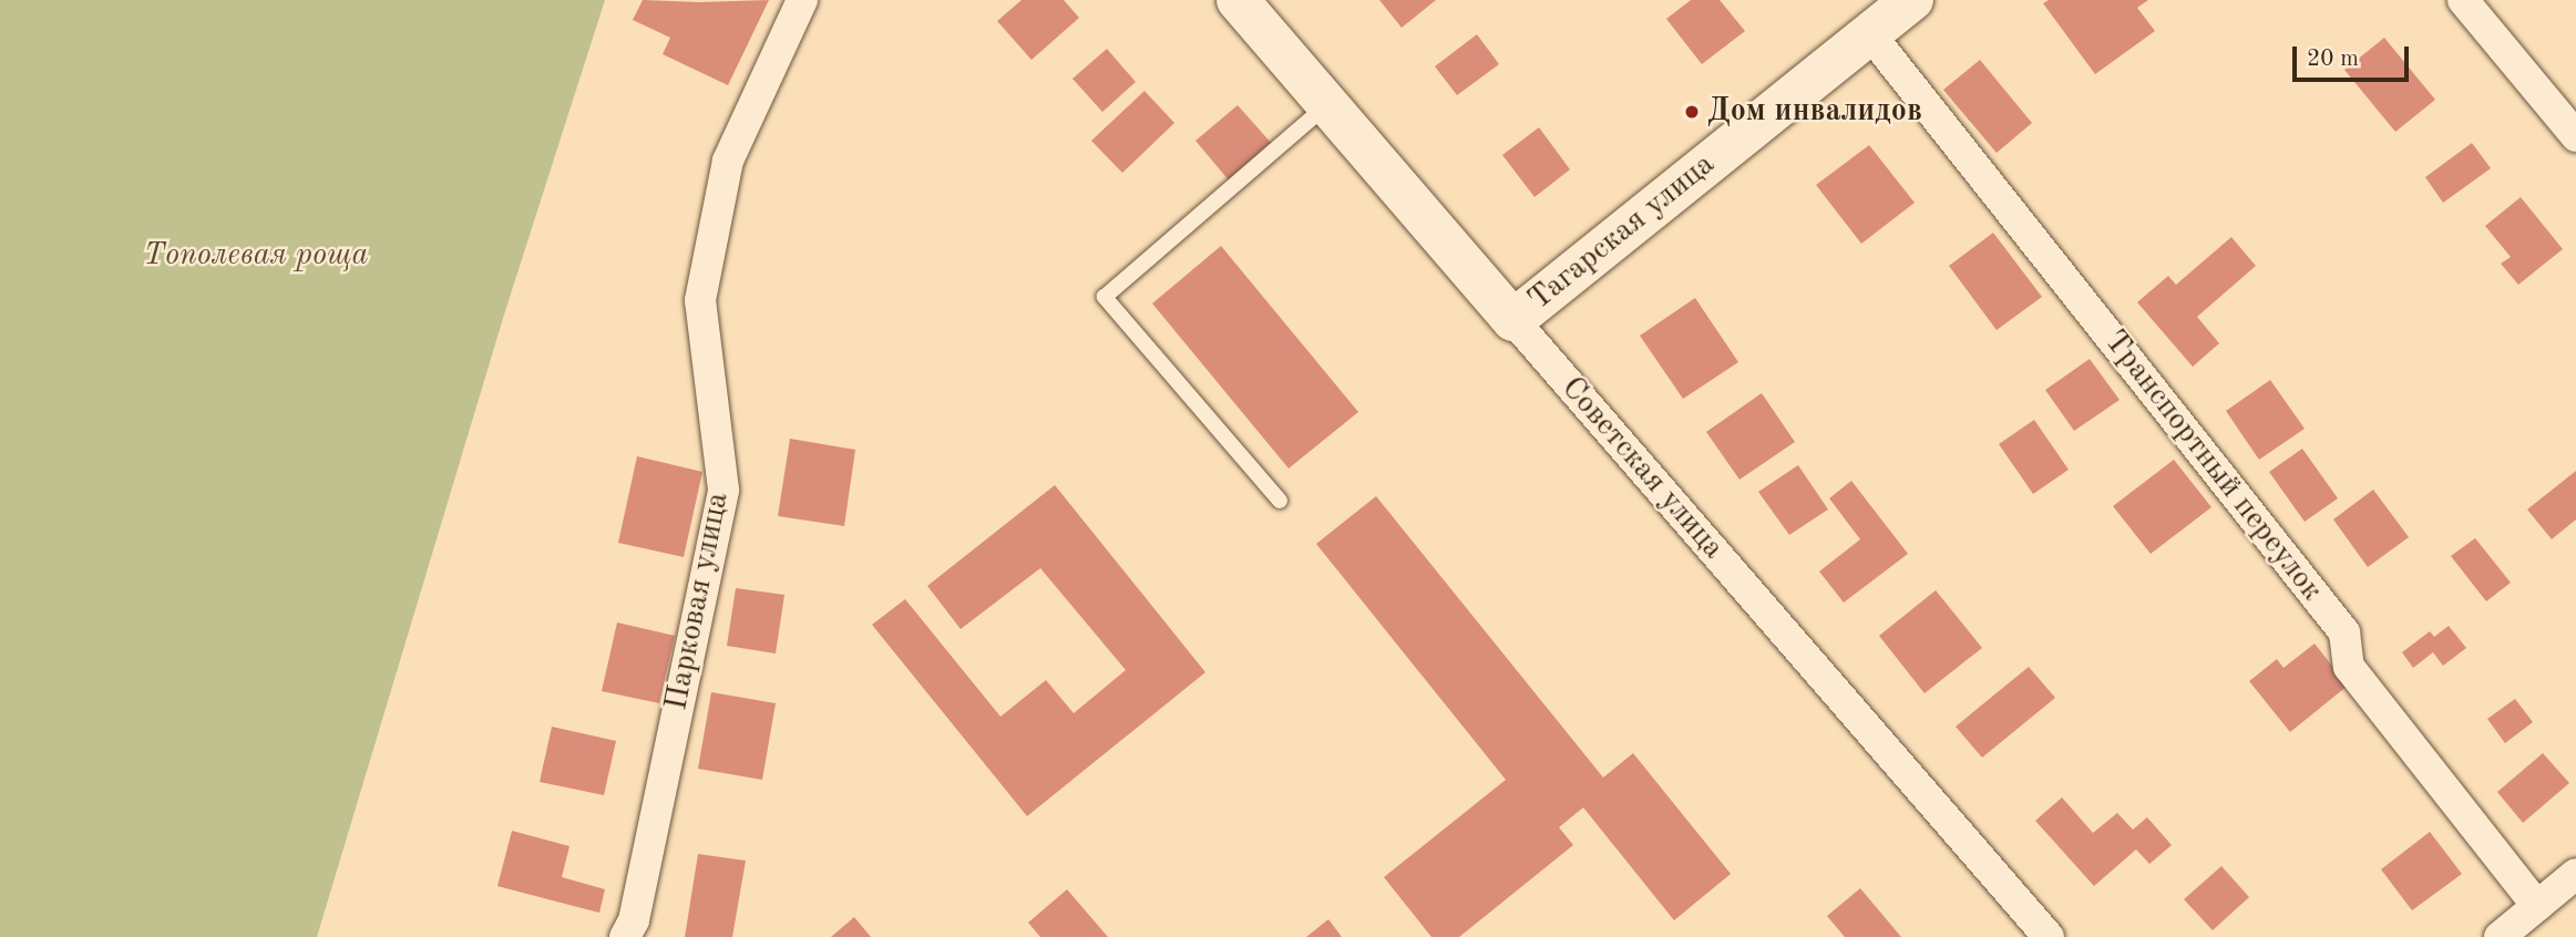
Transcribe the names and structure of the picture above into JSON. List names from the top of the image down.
{
  "streets": {
    "street": [
      "Тагарская улица",
      "Транспортный переулок",
      "Советская улица",
      "Парковая улица"
    ]
  },
  "crossings": [
    ["Тагарская улица", "Транспортный переулок"],
    ["Тагарская улица", "Советская улица"]
  ],
  "parks": ["Тополевая роща"],
  "places": ["Дом инвалидов"],
  "scale_bar": "20 m"
}
